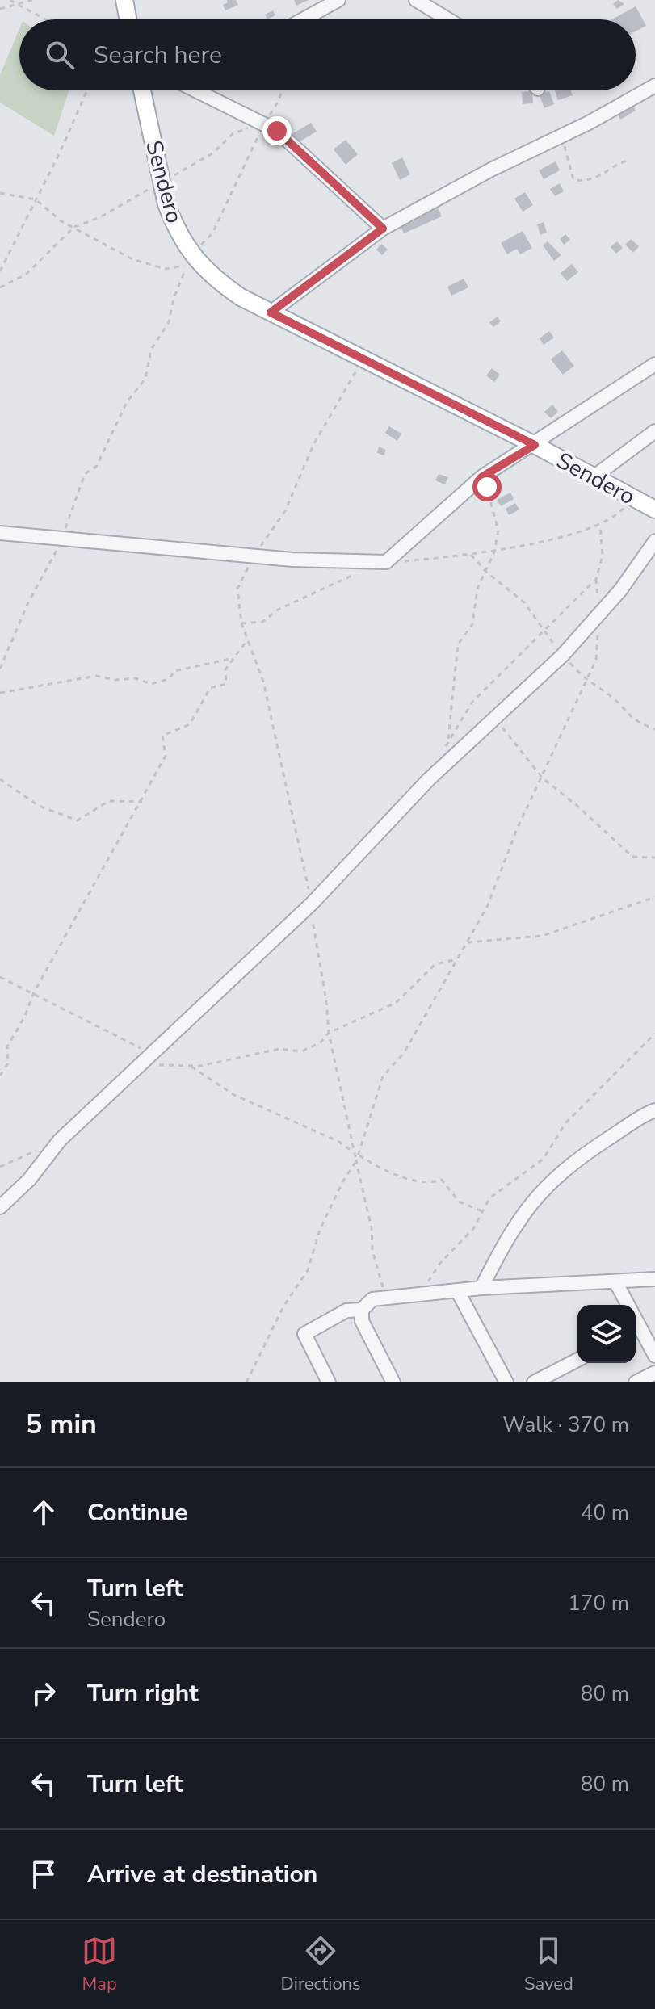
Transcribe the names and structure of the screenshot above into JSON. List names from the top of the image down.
{
  "streets": {
    "main road": ["Sendero"]
  },
  "page": {
    "search": "Search here",
    "heading": ["5 min", "Walk · 370 m"],
    "list": [
      ["Continue", "40 m"],
      ["Turn left", "Sendero", "170 m"],
      ["Turn right", "80 m"],
      ["Turn left", "80 m"],
      "Arrive at destination"
    ],
    "nav": ["Map", "Directions", "Saved"]
  }
}
